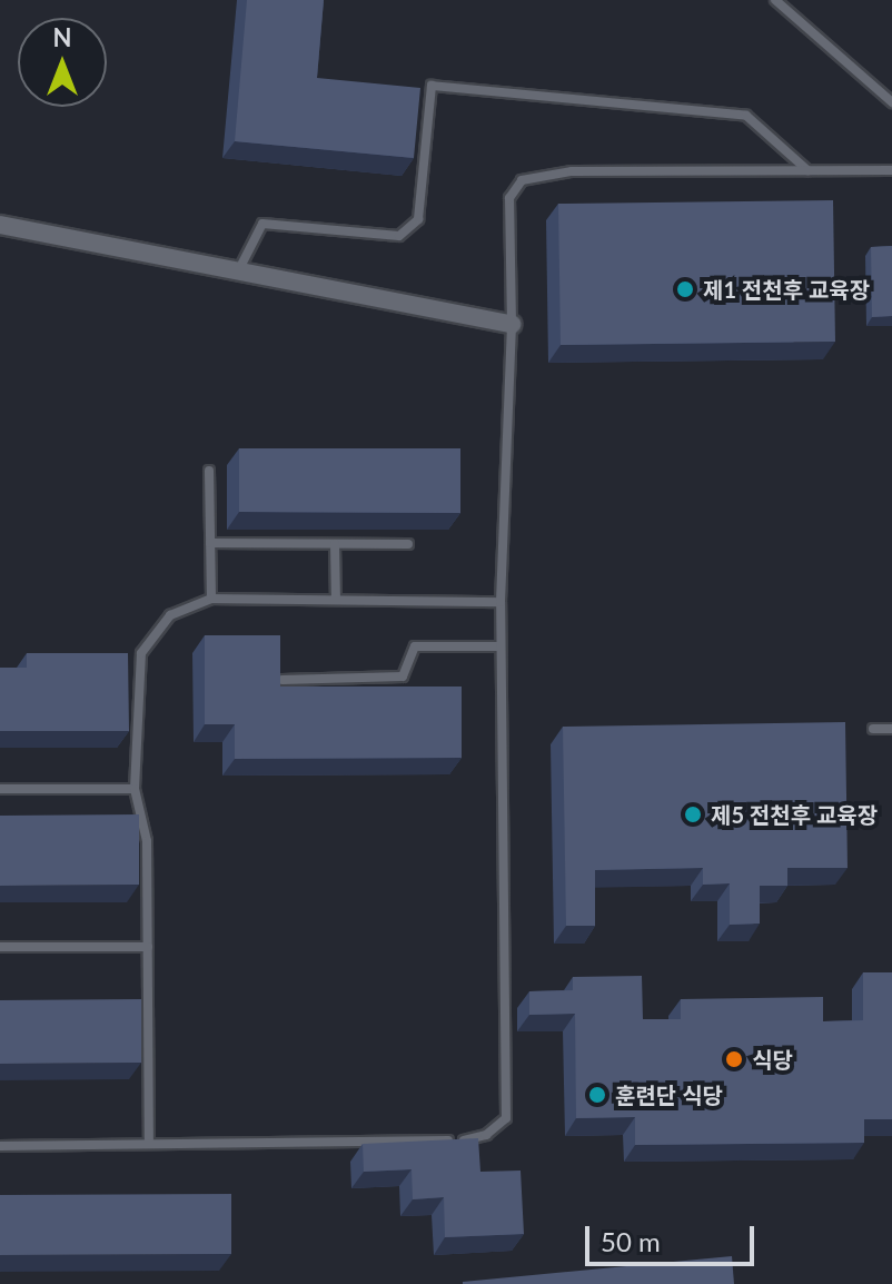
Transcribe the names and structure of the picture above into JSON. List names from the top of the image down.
{
  "places": [
    "제1 전천후 교육장",
    "제5 전천후 교육장",
    "식당",
    "훈련단 식당"
  ],
  "scale_bar": "50 m",
  "north": "top"
}
